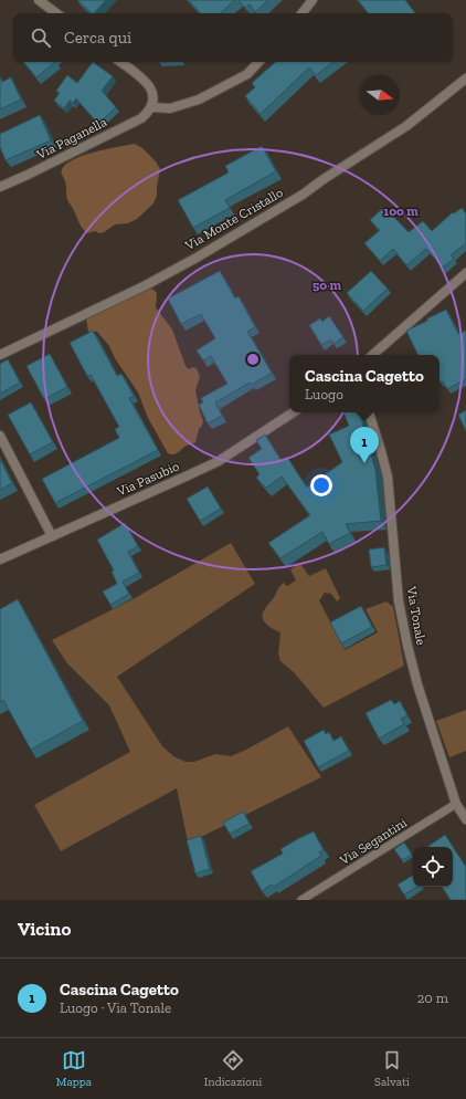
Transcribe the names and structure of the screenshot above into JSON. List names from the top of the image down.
{
  "streets": {
    "street": [
      "Via Paganella",
      "Via Monte Cristallo",
      "Via Pasubio",
      "Via Tonale"
    ],
    "lane": ["Via Segantini"]
  },
  "crossings": [
    ["Via Tonale", "Via Segantini"]
  ],
  "north": "right",
  "page": {
    "search": "Cerca qui",
    "popup": ["Cascina Cagetto", "Luogo"],
    "pins": "1",
    "heading": "Vicino",
    "list": [
      {
        "mark": "1",
        "name": "Cascina Cagetto",
        "note": "Luogo · Via Tonale",
        "value": "20 m"
      }
    ],
    "nav": ["Mappa", "Indicazioni", "Salvati"]
  },
  "rings": ["100 m", "50 m"]
}
